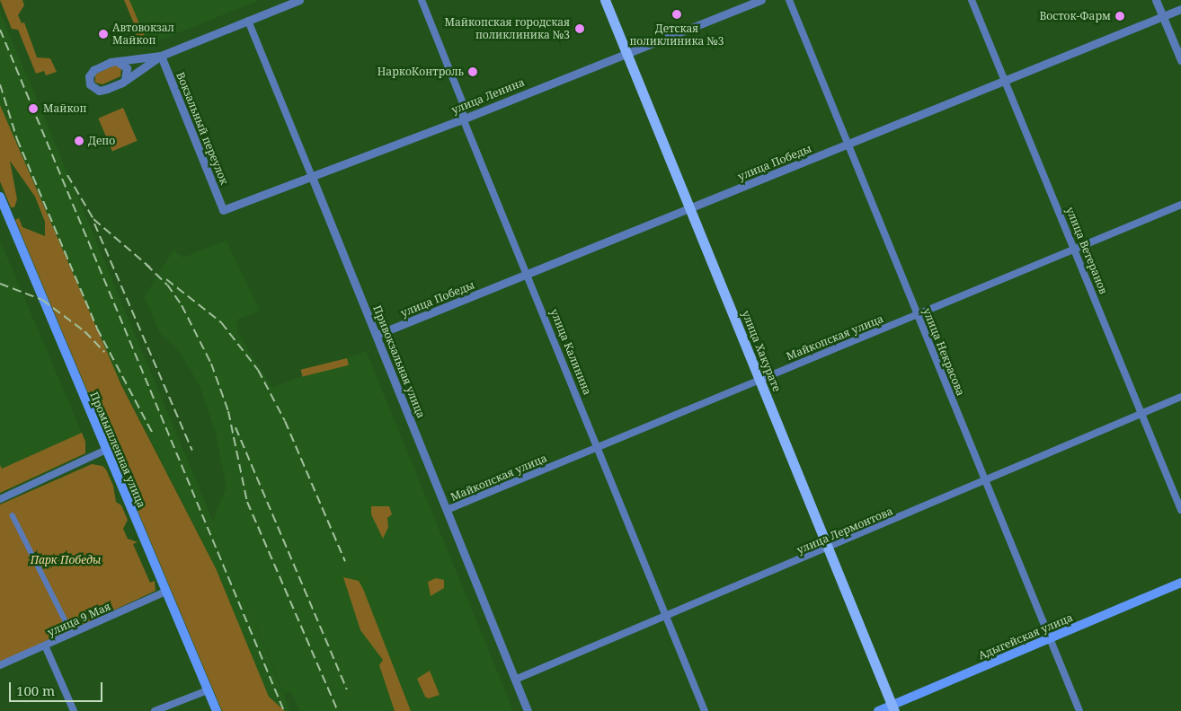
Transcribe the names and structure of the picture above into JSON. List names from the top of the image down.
{
  "streets": {
    "main road": ["улица Хакурате", "Промышленная улица", "Адыгейская улица"],
    "street": [
      "улица Ленина",
      "Вокзальный переулок",
      "улица Победы",
      "улица Ветеранов",
      "Майкопская улица",
      "улица Калинина",
      "улица Некрасова",
      "Привокзальная улица",
      "улица Лермонтова",
      "улица 9 Мая"
    ]
  },
  "crossings": [
    ["улица Ленина", "Вокзальный переулок"],
    ["улица Ленина", "улица Хакурате"],
    ["улица Ленина", "улица Калинина"],
    ["улица Ленина", "Привокзальная улица"],
    ["улица Победы", "улица Ветеранов"],
    ["улица Победы", "улица Хакурате"],
    ["улица Победы", "улица Калинина"],
    ["улица Победы", "улица Некрасова"],
    ["улица Победы", "Привокзальная улица"],
    ["улица Ветеранов", "Майкопская улица"],
    ["улица Ветеранов", "улица Лермонтова"],
    ["Майкопская улица", "улица Хакурате"],
    ["Майкопская улица", "улица Калинина"],
    ["Майкопская улица", "улица Некрасова"],
    ["Майкопская улица", "Привокзальная улица"],
    ["улица Хакурате", "улица Лермонтова"],
    ["улица Хакурате", "Адыгейская улица"],
    ["улица Калинина", "улица Лермонтова"],
    ["улица Некрасова", "улица Лермонтова"],
    ["улица Некрасова", "Адыгейская улица"],
    ["Привокзальная улица", "улица Лермонтова"],
    ["Промышленная улица", "улица 9 Мая"]
  ],
  "parks": ["Парк Победы"],
  "places": [
    "Детская поликлиника №3",
    "Восток-Фарм",
    "Майкопская городская поликлиника №3",
    "Автовокзал Майкоп",
    "НаркоКонтроль",
    "Майкоп",
    "Депо"
  ],
  "scale_bar": "100 m"
}
